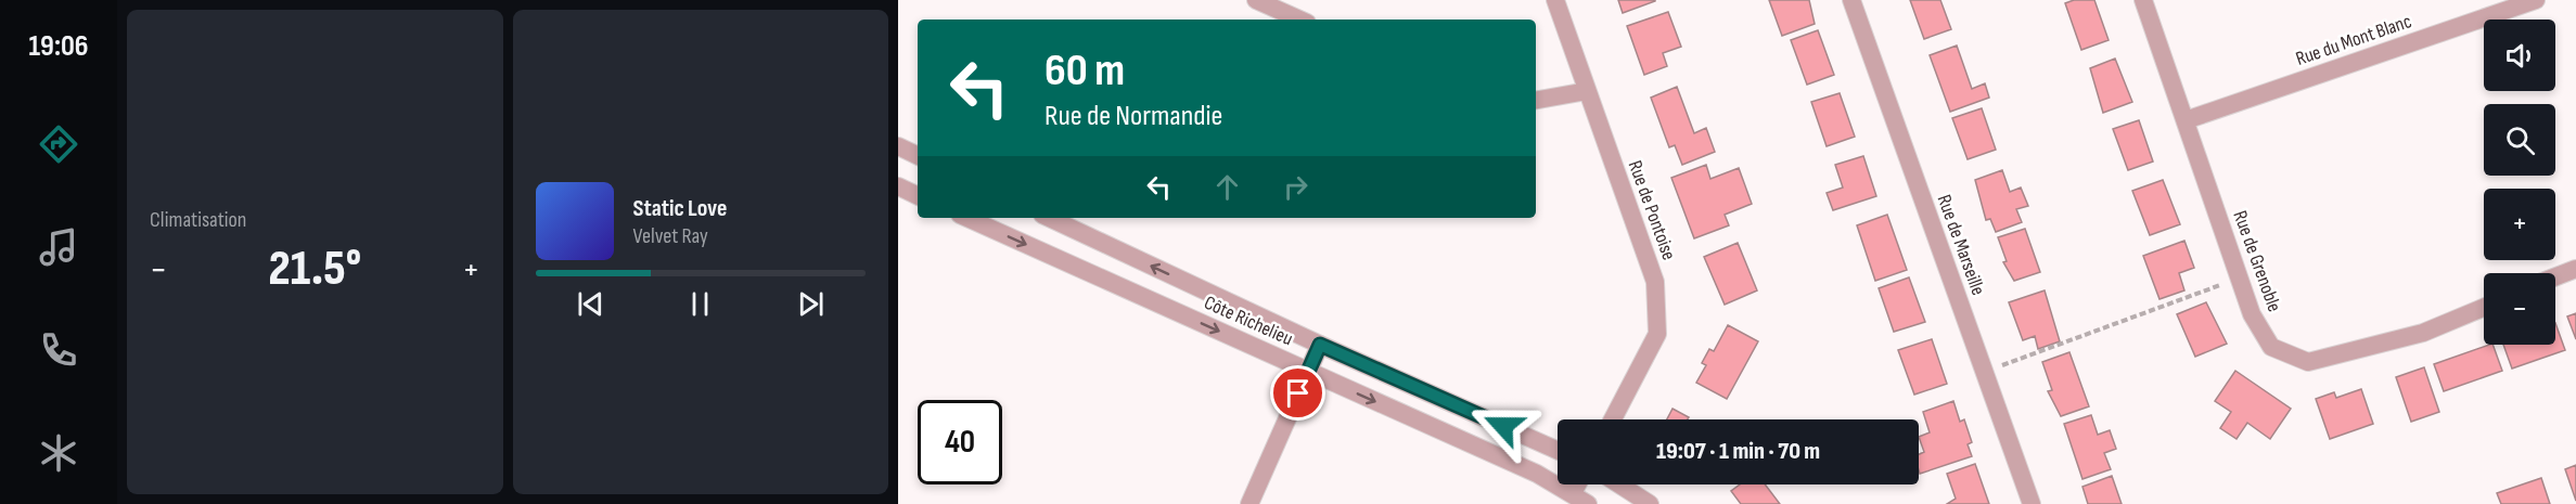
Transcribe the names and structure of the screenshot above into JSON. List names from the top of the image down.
{
  "streets": {
    "street": [
      "Rue du Mont Blanc",
      "Rue de Pontoise",
      "Rue de Marseille",
      "Rue de Grenoble",
      "Côte Richelieu"
    ]
  },
  "crossings": [
    ["Rue du Mont Blanc", "Rue de Grenoble"]
  ],
  "page": {
    "tabs": "19:06",
    "tile": "Climatisation",
    "map_buttons": ["+", "−"],
    "turn": ["60 m", "Rue de Normandie"],
    "song": ["Static Love", "Velvet Ray"],
    "heat": ["−", "21.5°", "+"],
    "limit": "40",
    "trip": "19:07 · 1 min · 70 m"
  }
}
